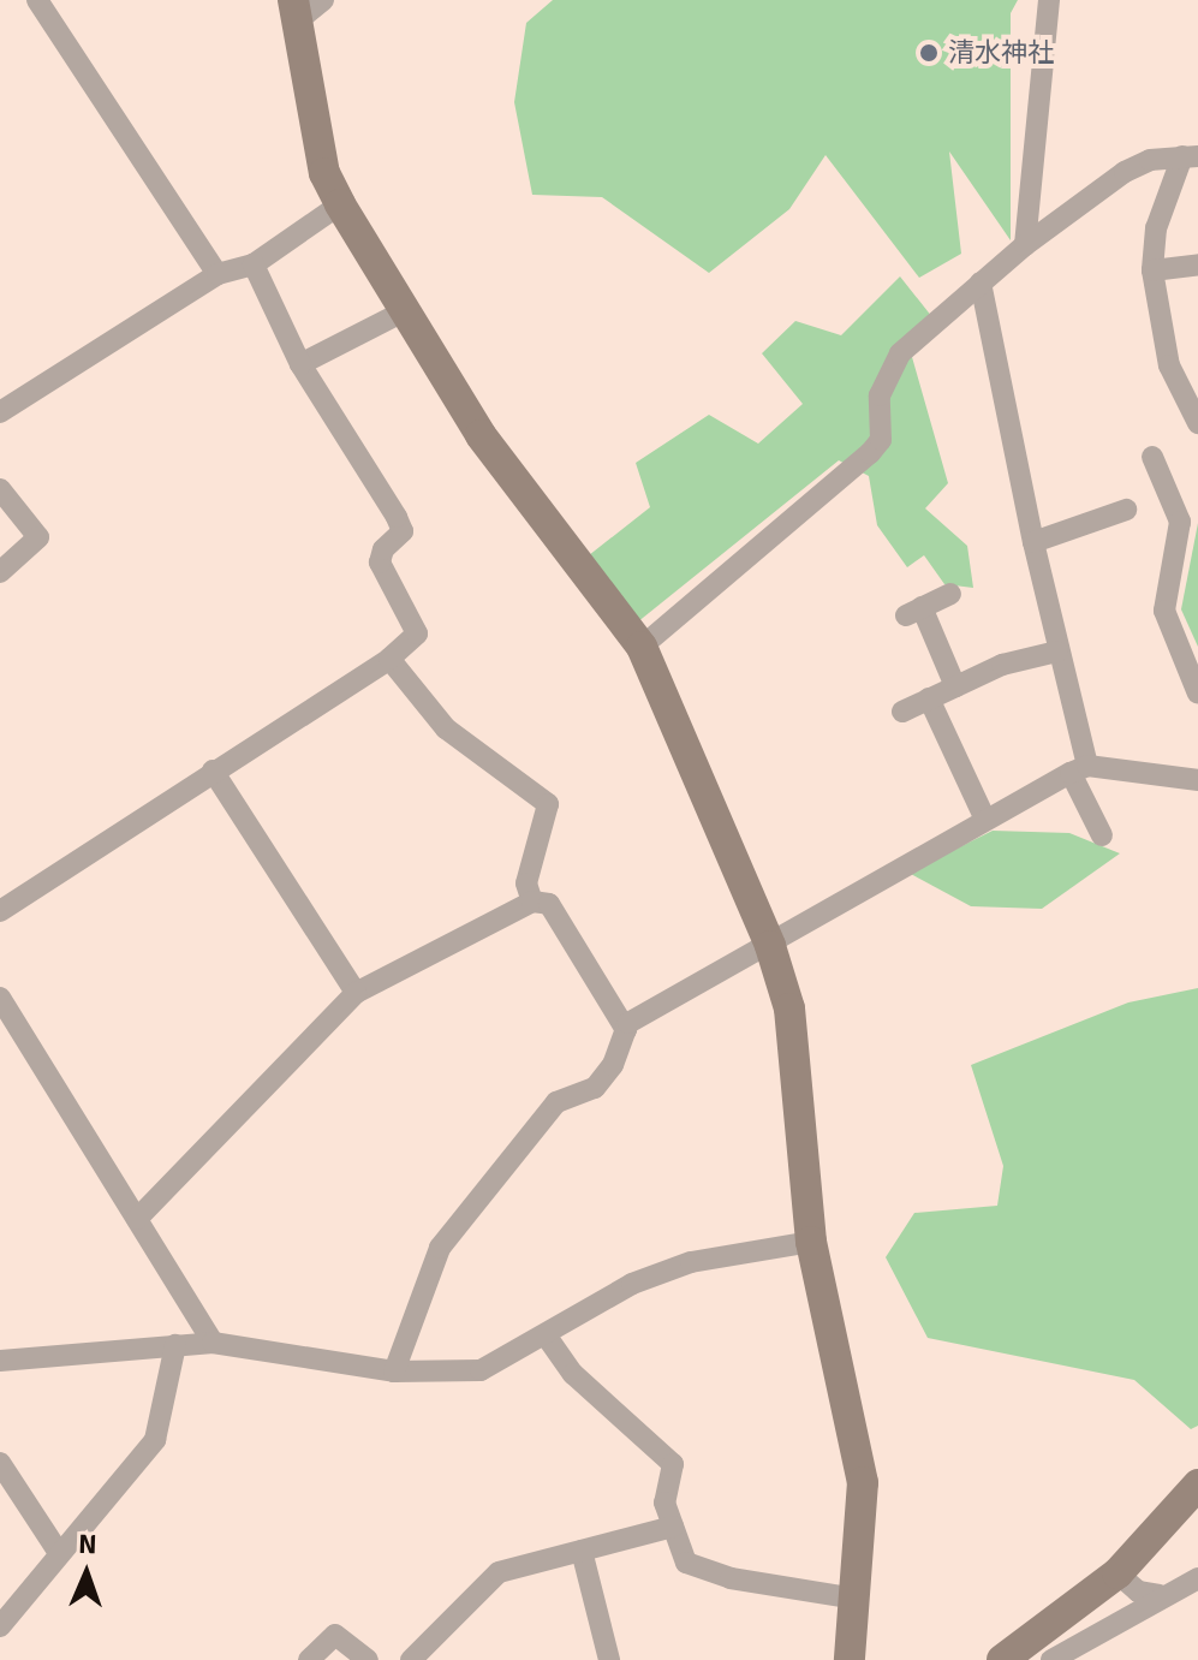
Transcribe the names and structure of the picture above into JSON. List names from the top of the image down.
{
  "places": ["清水神社"],
  "north": "top"
}
